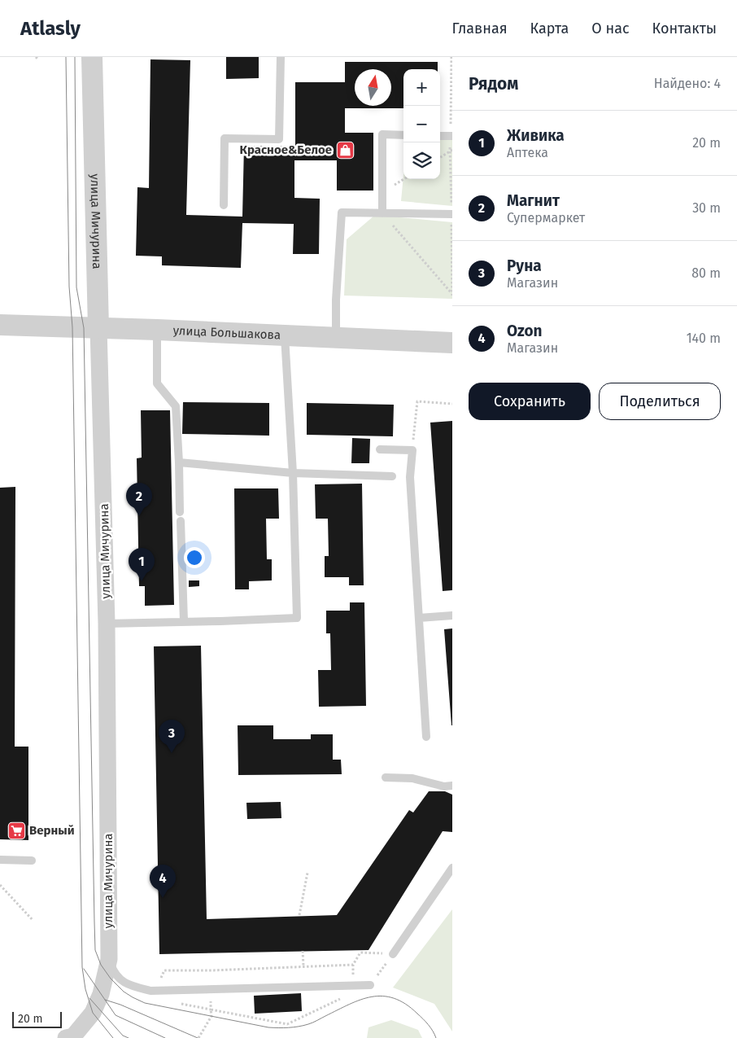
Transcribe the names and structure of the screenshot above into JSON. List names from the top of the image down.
{
  "streets": {
    "street": ["улица Мичурина", "улица Большакова"]
  },
  "crossings": [
    ["улица Мичурина", "улица Большакова"]
  ],
  "places": {
    "shop": ["Красное&Белое"],
    "supermarket": ["Верный"]
  },
  "scale_bar": "20 m",
  "north": "top",
  "page": {
    "header": "Atlasly",
    "nav": [
      "Главная",
      "Карта",
      "О нас",
      "Контакты"
    ],
    "heading": ["Рядом", "Найдено: 4"],
    "map_buttons": ["+", "−"],
    "list": [
      {
        "mark": "1",
        "name": "Живика",
        "note": "Аптека",
        "value": "20 m"
      },
      {
        "mark": "2",
        "name": "Магнит",
        "note": "Супермаркет",
        "value": "30 m"
      },
      {
        "mark": "3",
        "name": "Руна",
        "note": "Магазин",
        "value": "80 m"
      },
      {
        "mark": "4",
        "name": "Ozon",
        "note": "Магазин",
        "value": "140 m"
      }
    ],
    "buttons": ["Сохранить", "Поделиться"],
    "pins": [
      "2",
      "1",
      "3",
      "4"
    ],
    "scale": "20 m"
  }
}
